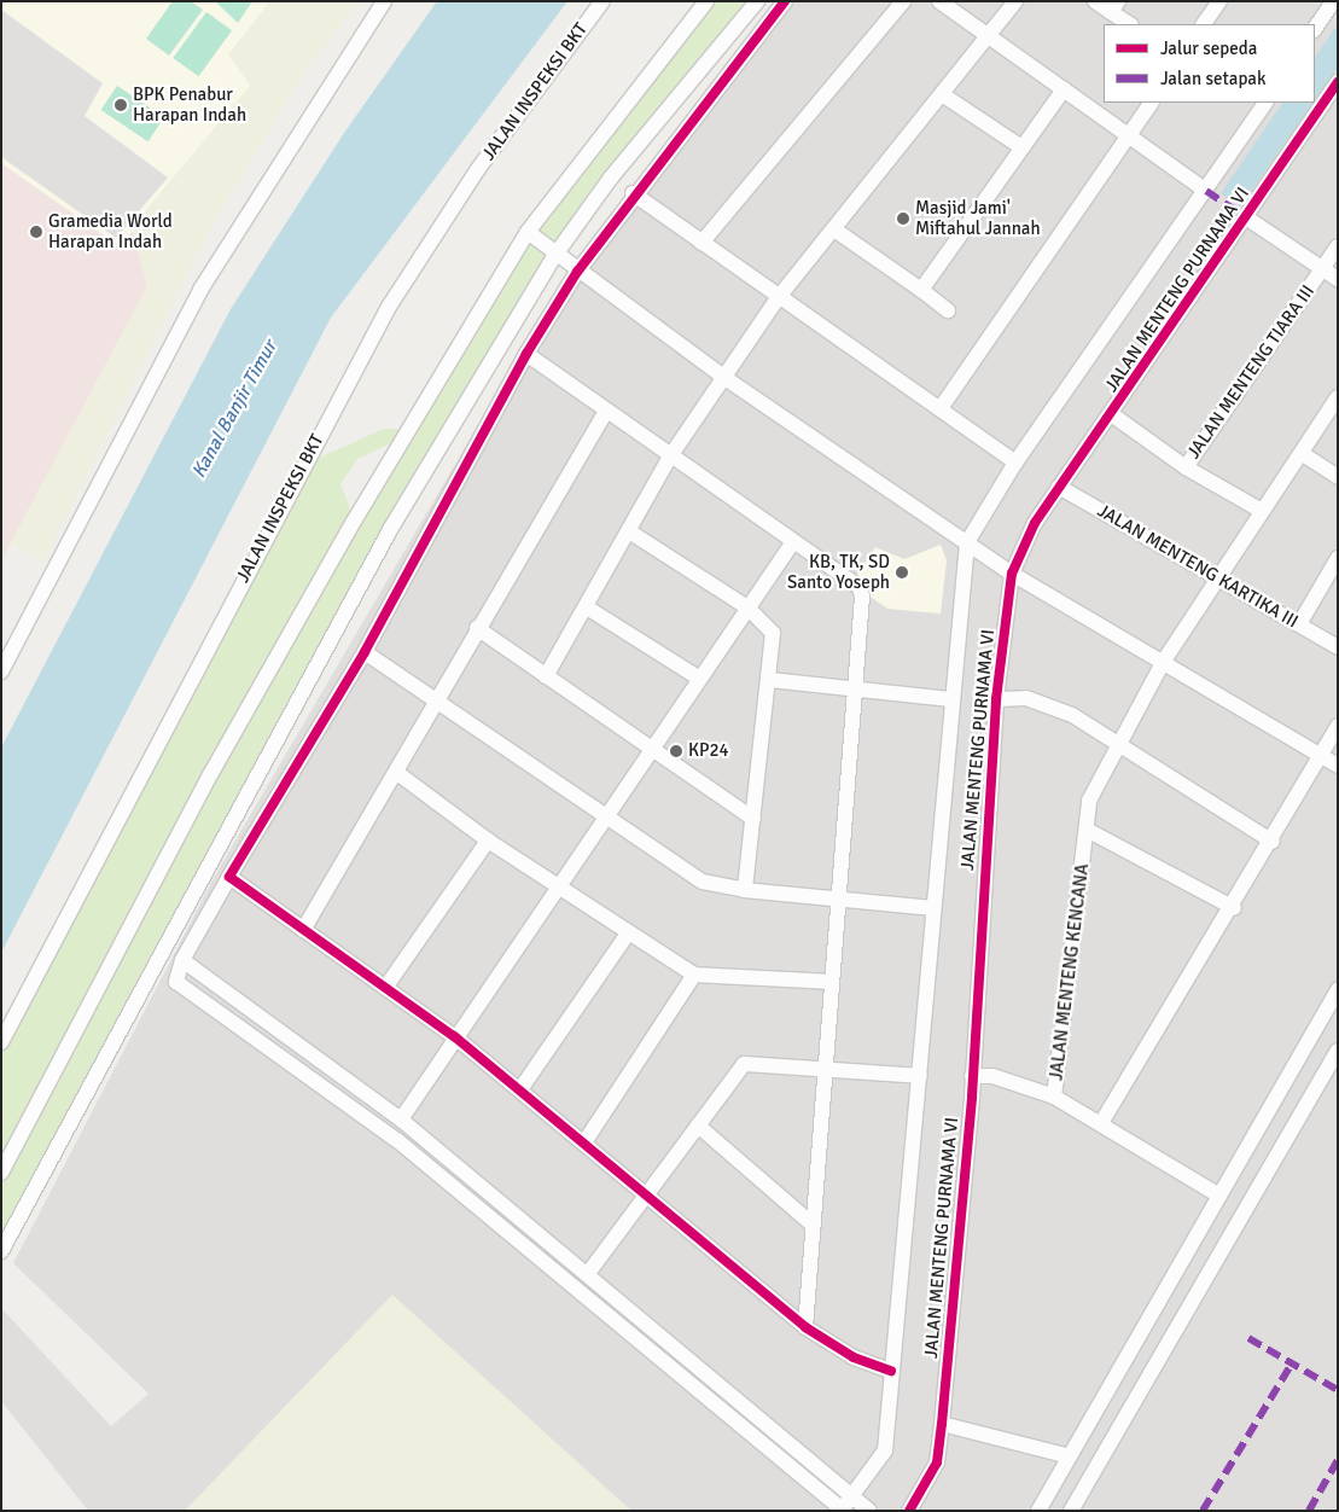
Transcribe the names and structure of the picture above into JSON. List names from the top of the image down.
{
  "streets": {
    "street": [
      "JALAN INSPEKSI BKT",
      "JALAN MENTENG PURNAMA VI",
      "JALAN MENTENG TIARA III",
      "JALAN MENTENG KARTIKA III",
      "JALAN MENTENG KENCANA"
    ]
  },
  "crossings": [
    ["JALAN MENTENG PURNAMA VI", "JALAN MENTENG KARTIKA III"],
    ["JALAN MENTENG KARTIKA III", "JALAN MENTENG KENCANA"]
  ],
  "water": ["Kanal Banjir Timur"],
  "places": [
    "BPK Penabur Harapan Indah",
    "Masjid Jami' Miftahul Jannah",
    "Gramedia World Harapan Indah",
    "KB, TK, SD Santo Yoseph",
    "KP24"
  ],
  "legend": ["Jalur sepeda", "Jalan setapak"]
}
